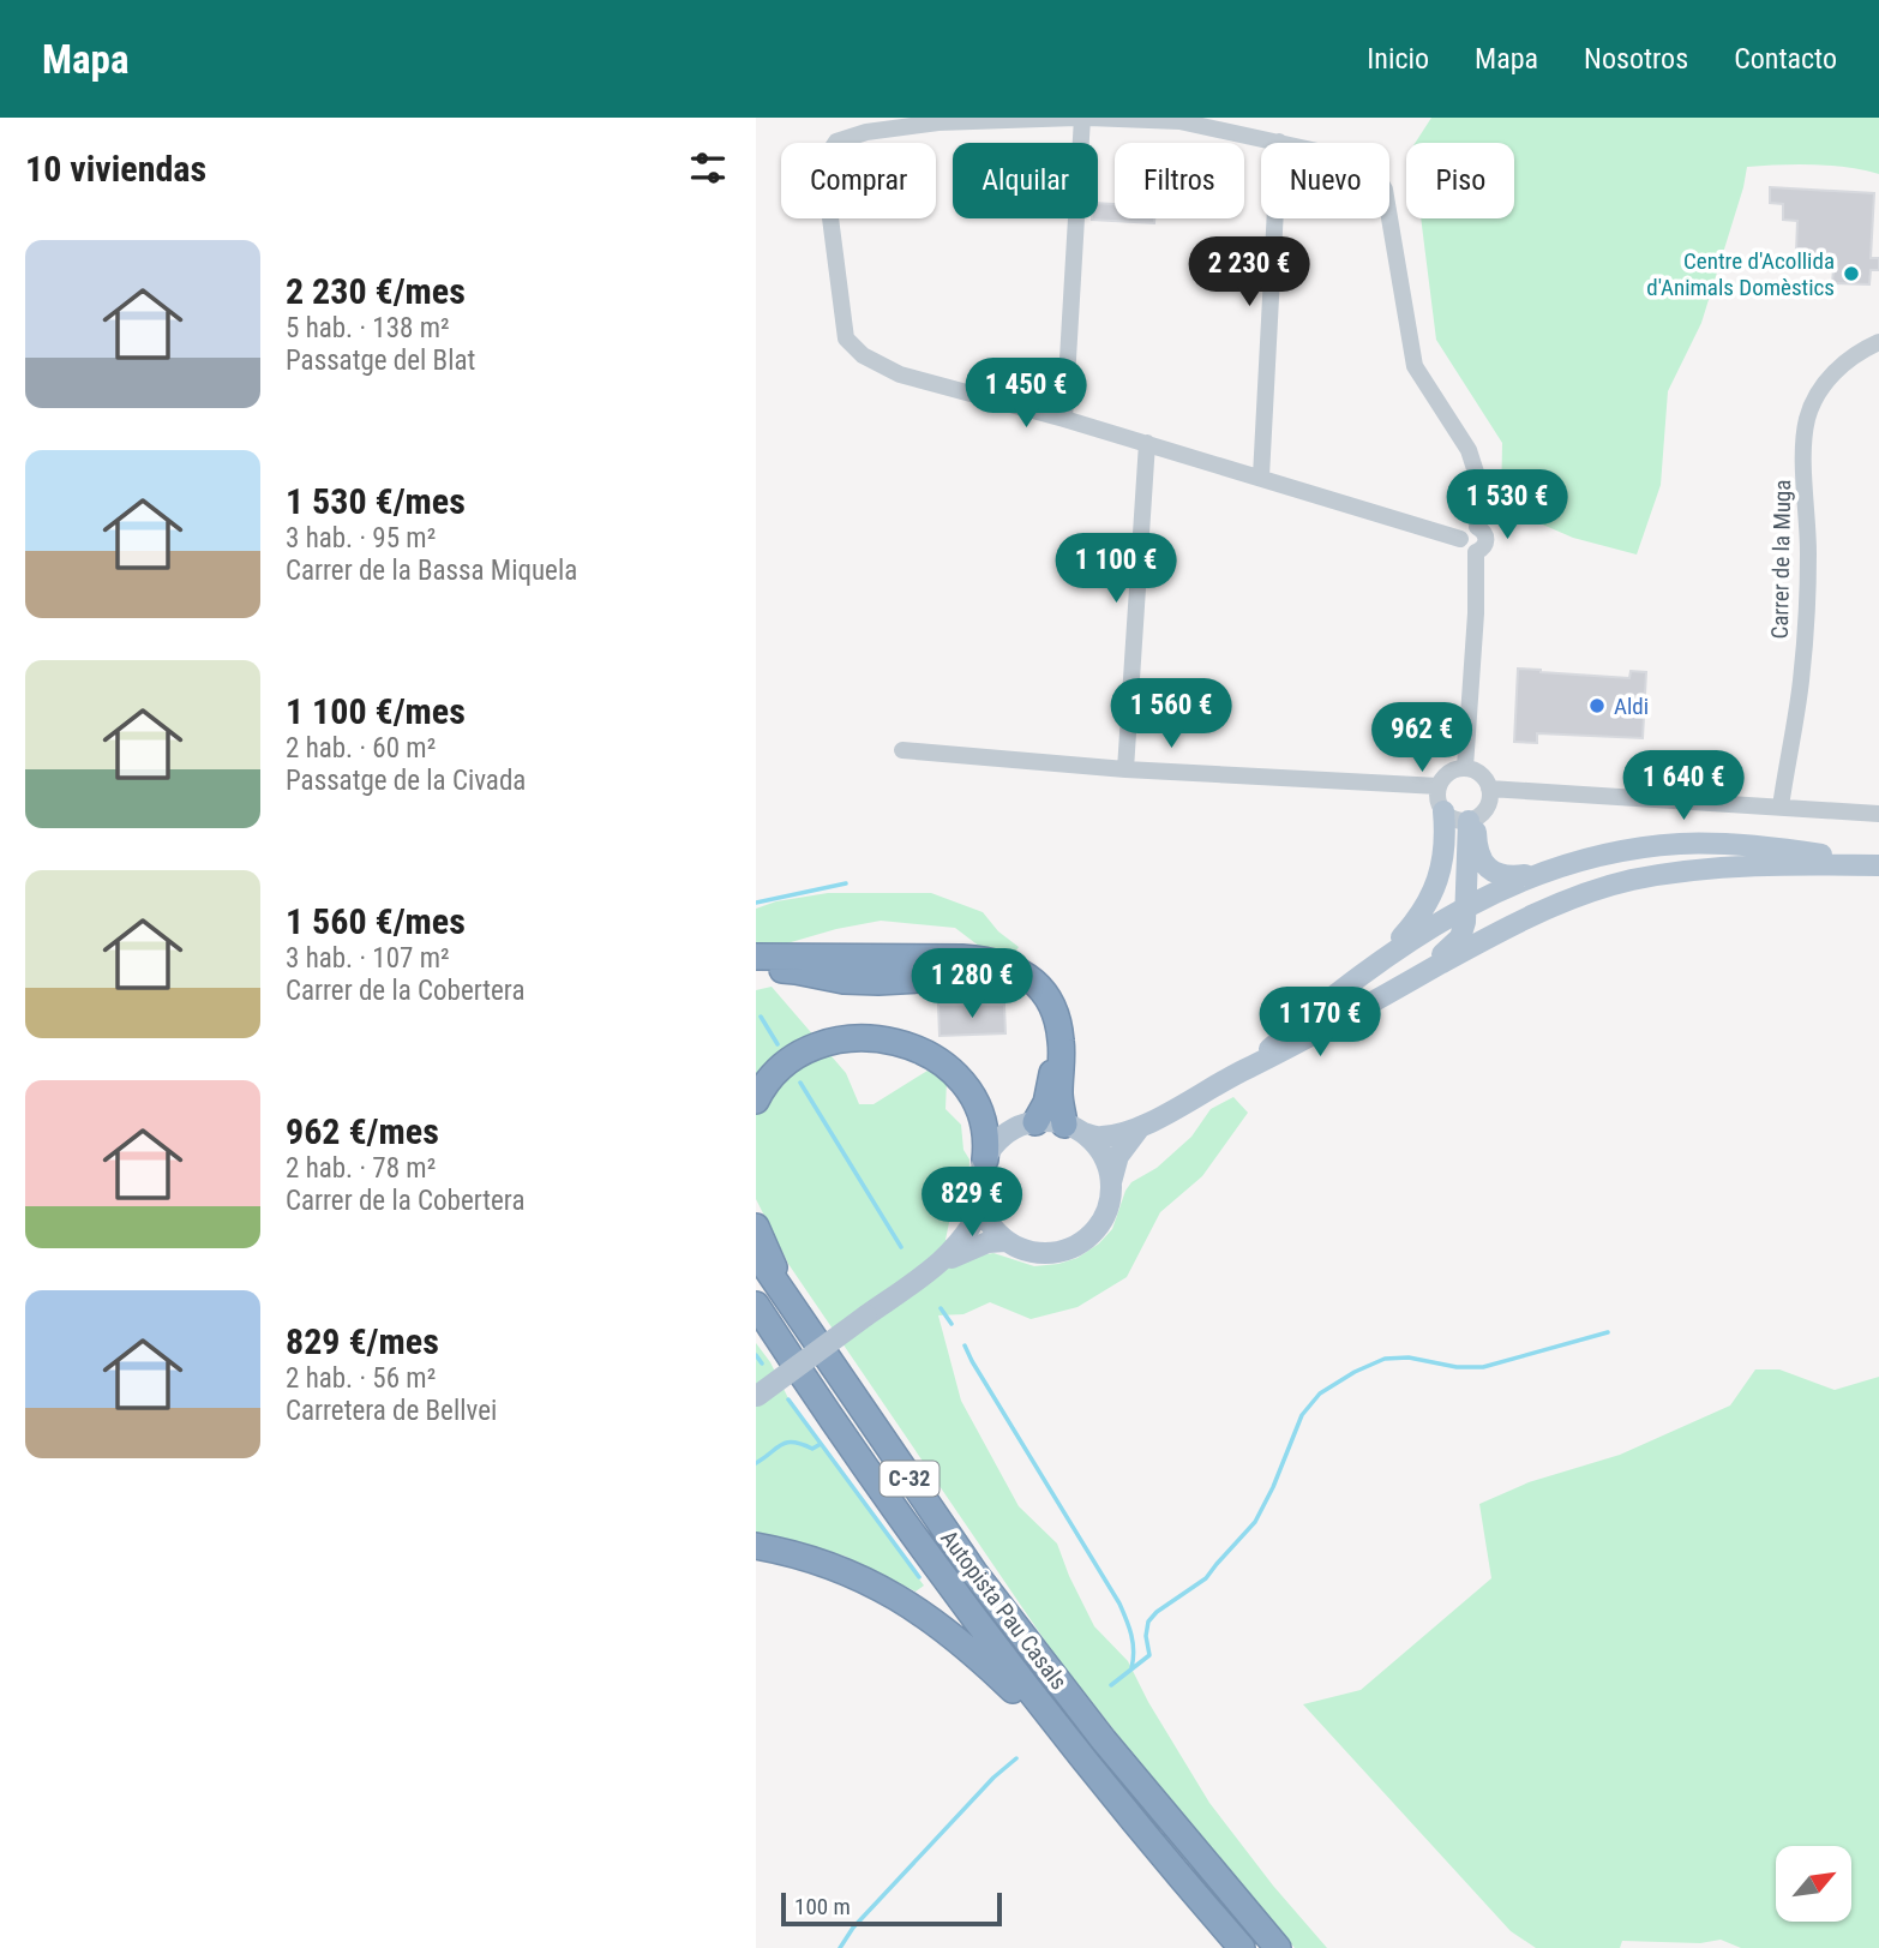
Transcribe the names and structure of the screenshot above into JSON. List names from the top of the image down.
{
  "streets": {
    "highway": ["C-32", "Autopista Pau Casals"],
    "street": ["Carrer de la Muga"]
  },
  "places": ["Centre d'Acollida d'Animals Domèstics", "Aldi"],
  "scale_bar": "100 m",
  "north": "top right",
  "page": {
    "header": "Mapa",
    "nav": [
      "Inicio",
      "Mapa",
      "Nosotros",
      "Contacto"
    ],
    "heading": "10 viviendas",
    "chip": [
      "Comprar",
      "Alquilar",
      "Filtros",
      "Nuevo",
      "Piso"
    ],
    "list": [
      {
        "name": "2 230 €/mes",
        "note": "5 hab. · 138 m² · Passatge del Blat"
      },
      {
        "name": "1 530 €/mes",
        "note": "3 hab. · 95 m² · Carrer de la Bassa Miquela"
      },
      {
        "name": "1 100 €/mes",
        "note": "2 hab. · 60 m² · Passatge de la Civada"
      },
      {
        "name": "1 560 €/mes",
        "note": "3 hab. · 107 m² · Carrer de la Cobertera"
      },
      {
        "name": "962 €/mes",
        "note": "2 hab. · 78 m² · Carrer de la Cobertera"
      },
      {
        "name": "829 €/mes",
        "note": "2 hab. · 56 m² · Carretera de Bellvei"
      }
    ],
    "price": [
      "2 230 €",
      "1 450 €",
      "1 530 €",
      "1 100 €",
      "1 560 €",
      "962 €",
      "1 640 €",
      "1 280 €",
      "1 170 €",
      "829 €"
    ],
    "scale": "100 m"
  }
}
